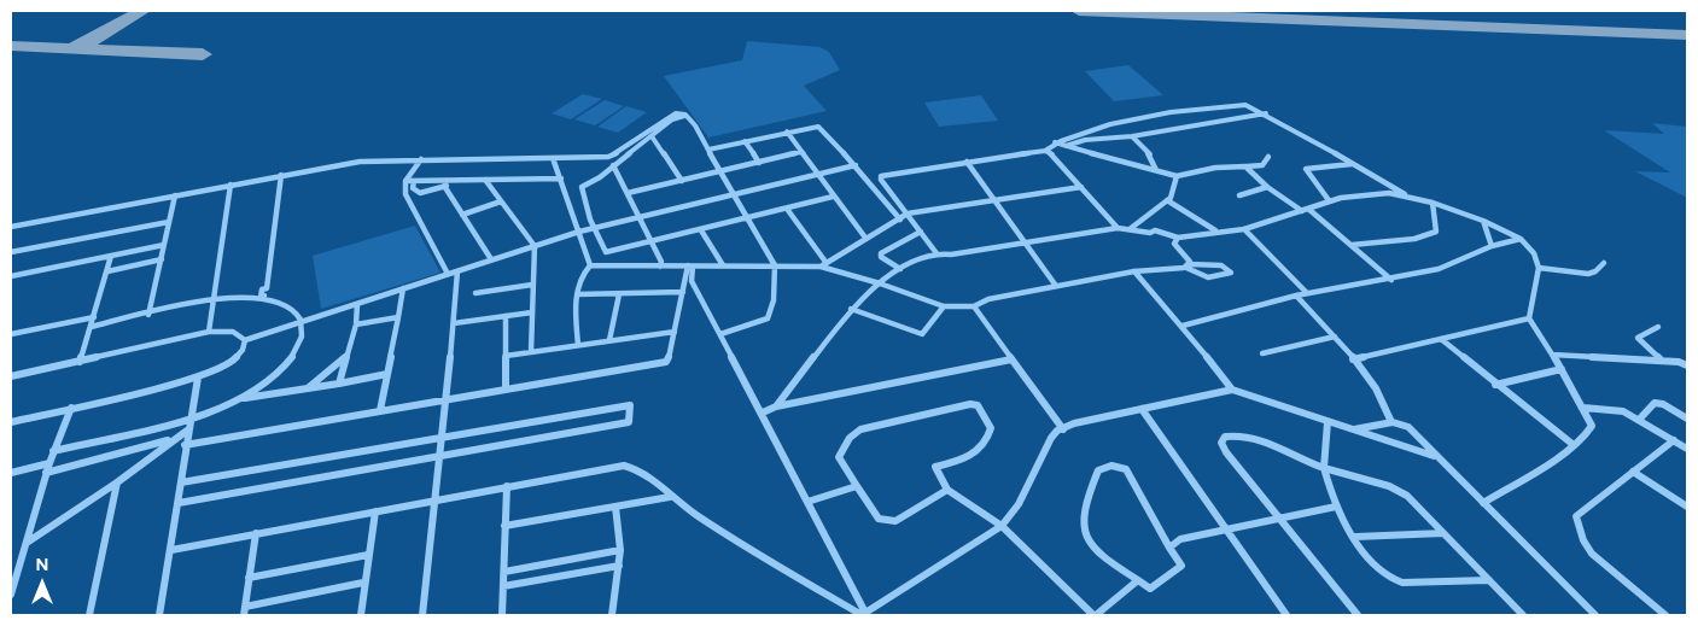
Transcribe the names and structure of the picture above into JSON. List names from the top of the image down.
{
  "north": "top"
}
